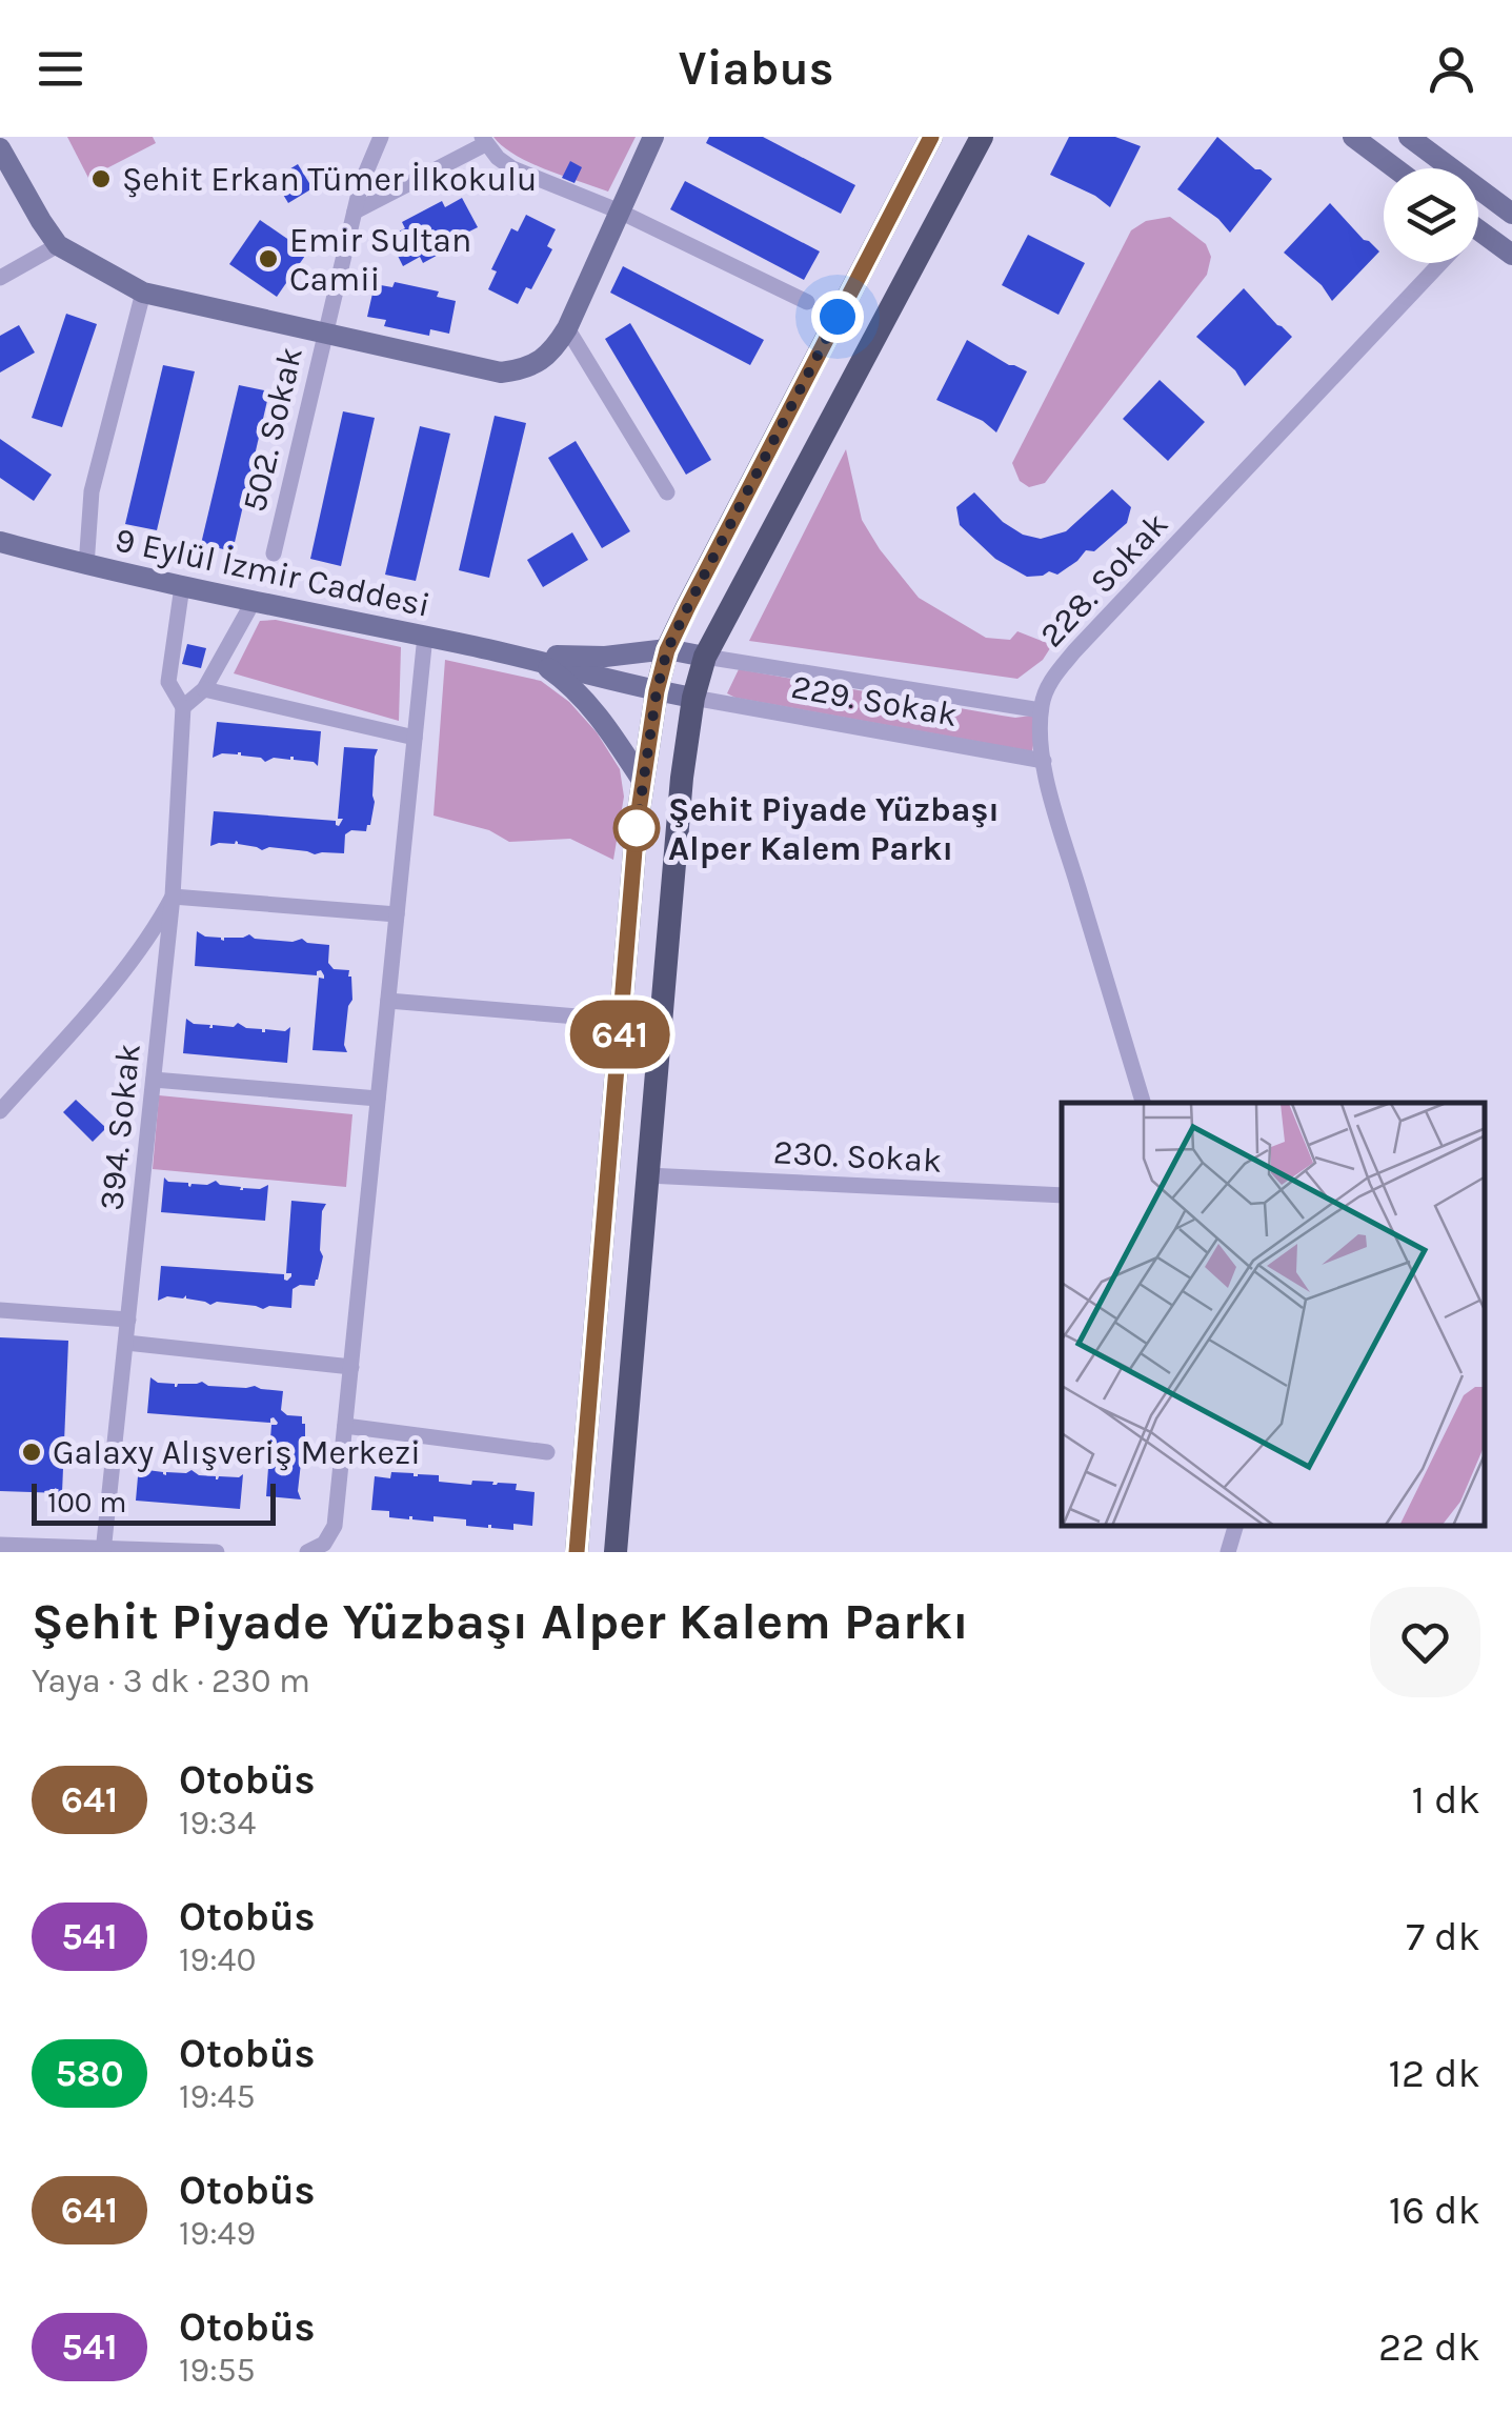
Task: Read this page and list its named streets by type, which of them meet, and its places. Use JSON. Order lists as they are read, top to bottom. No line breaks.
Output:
{"streets":{"main road":["9 Eylül İzmir Caddesi"],"street":["502. Sokak","228. Sokak","229. Sokak","394. Sokak","230. Sokak"]},"crossings":[["9 Eylül İzmir Caddesi","229. Sokak"],["9 Eylül İzmir Caddesi","394. Sokak"],["228. Sokak","229. Sokak"]],"places":["Şehit Erkan Tümer İlkokulu","Emir Sultan Camii","Şehit Piyade Yüzbaşı Alper Kalem Parkı","Galaxy Alışveriş Merkezi"],"lines":["bus line 641"],"scale_bar":"100 m","page":{"header":"Viabus","on_map":"641","scale":"100 m","heading":["Şehit Piyade Yüzbaşı Alper Kalem Parkı","Yaya · 3 dk · 230 m"],"list":[{"mark":"641","name":"Otobüs","note":"19:34","value":"1 dk"},{"mark":"541","name":"Otobüs","note":"19:40","value":"7 dk"},{"mark":"580","name":"Otobüs","note":"19:45","value":"12 dk"},{"mark":"641","name":"Otobüs","note":"19:49","value":"16 dk"},{"mark":"541","name":"Otobüs","note":"19:55","value":"22 dk"}]}}
